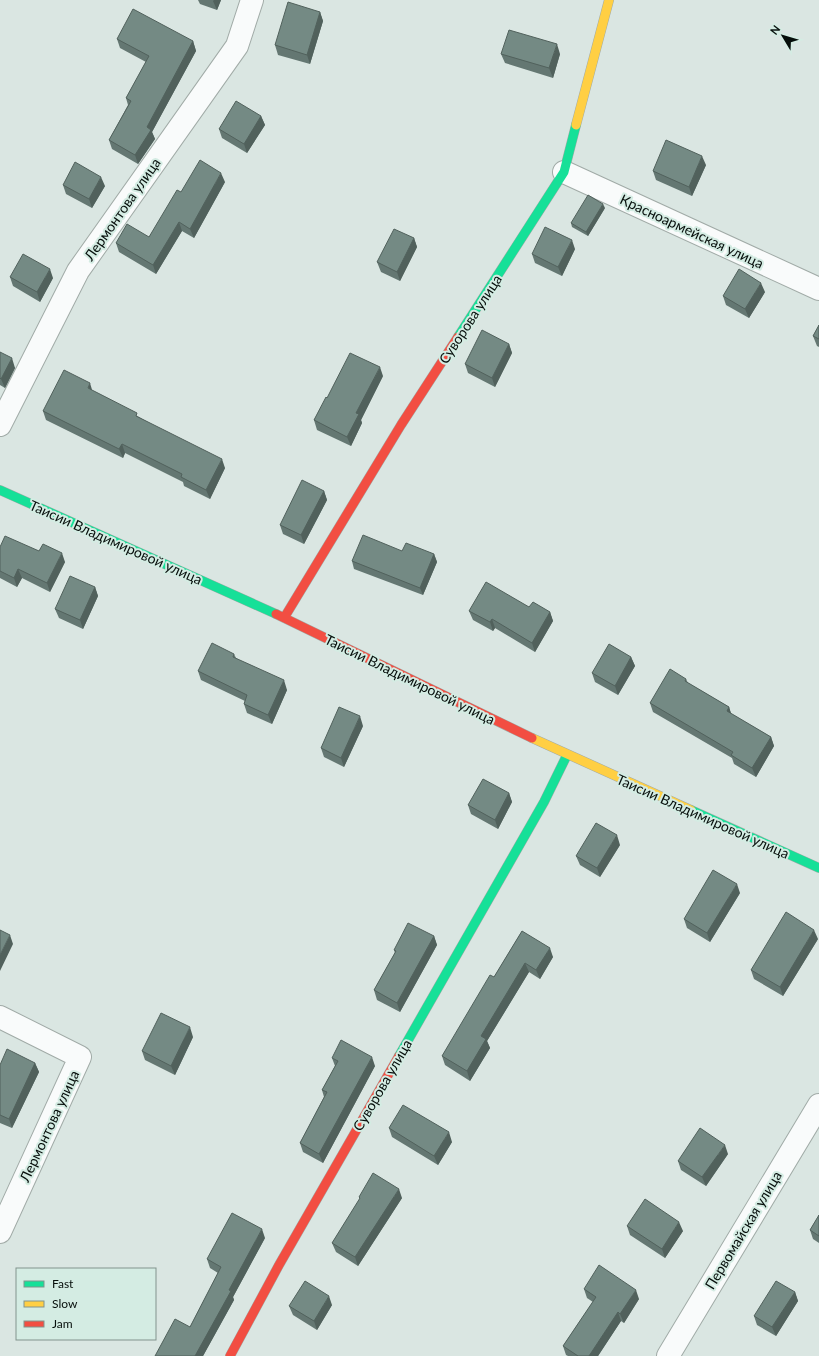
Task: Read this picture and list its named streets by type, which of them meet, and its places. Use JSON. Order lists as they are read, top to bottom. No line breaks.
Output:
{"streets":{"street":["Лермонтова улица","Красноармейская улица","Суворова улица","Таисии Владимировой улица","Первомайская улица"]},"crossings":[["Красноармейская улица","Суворова улица"],["Суворова улица","Таисии Владимировой улица"]],"legend":["Fast","Slow","Jam"],"north":"top left"}
